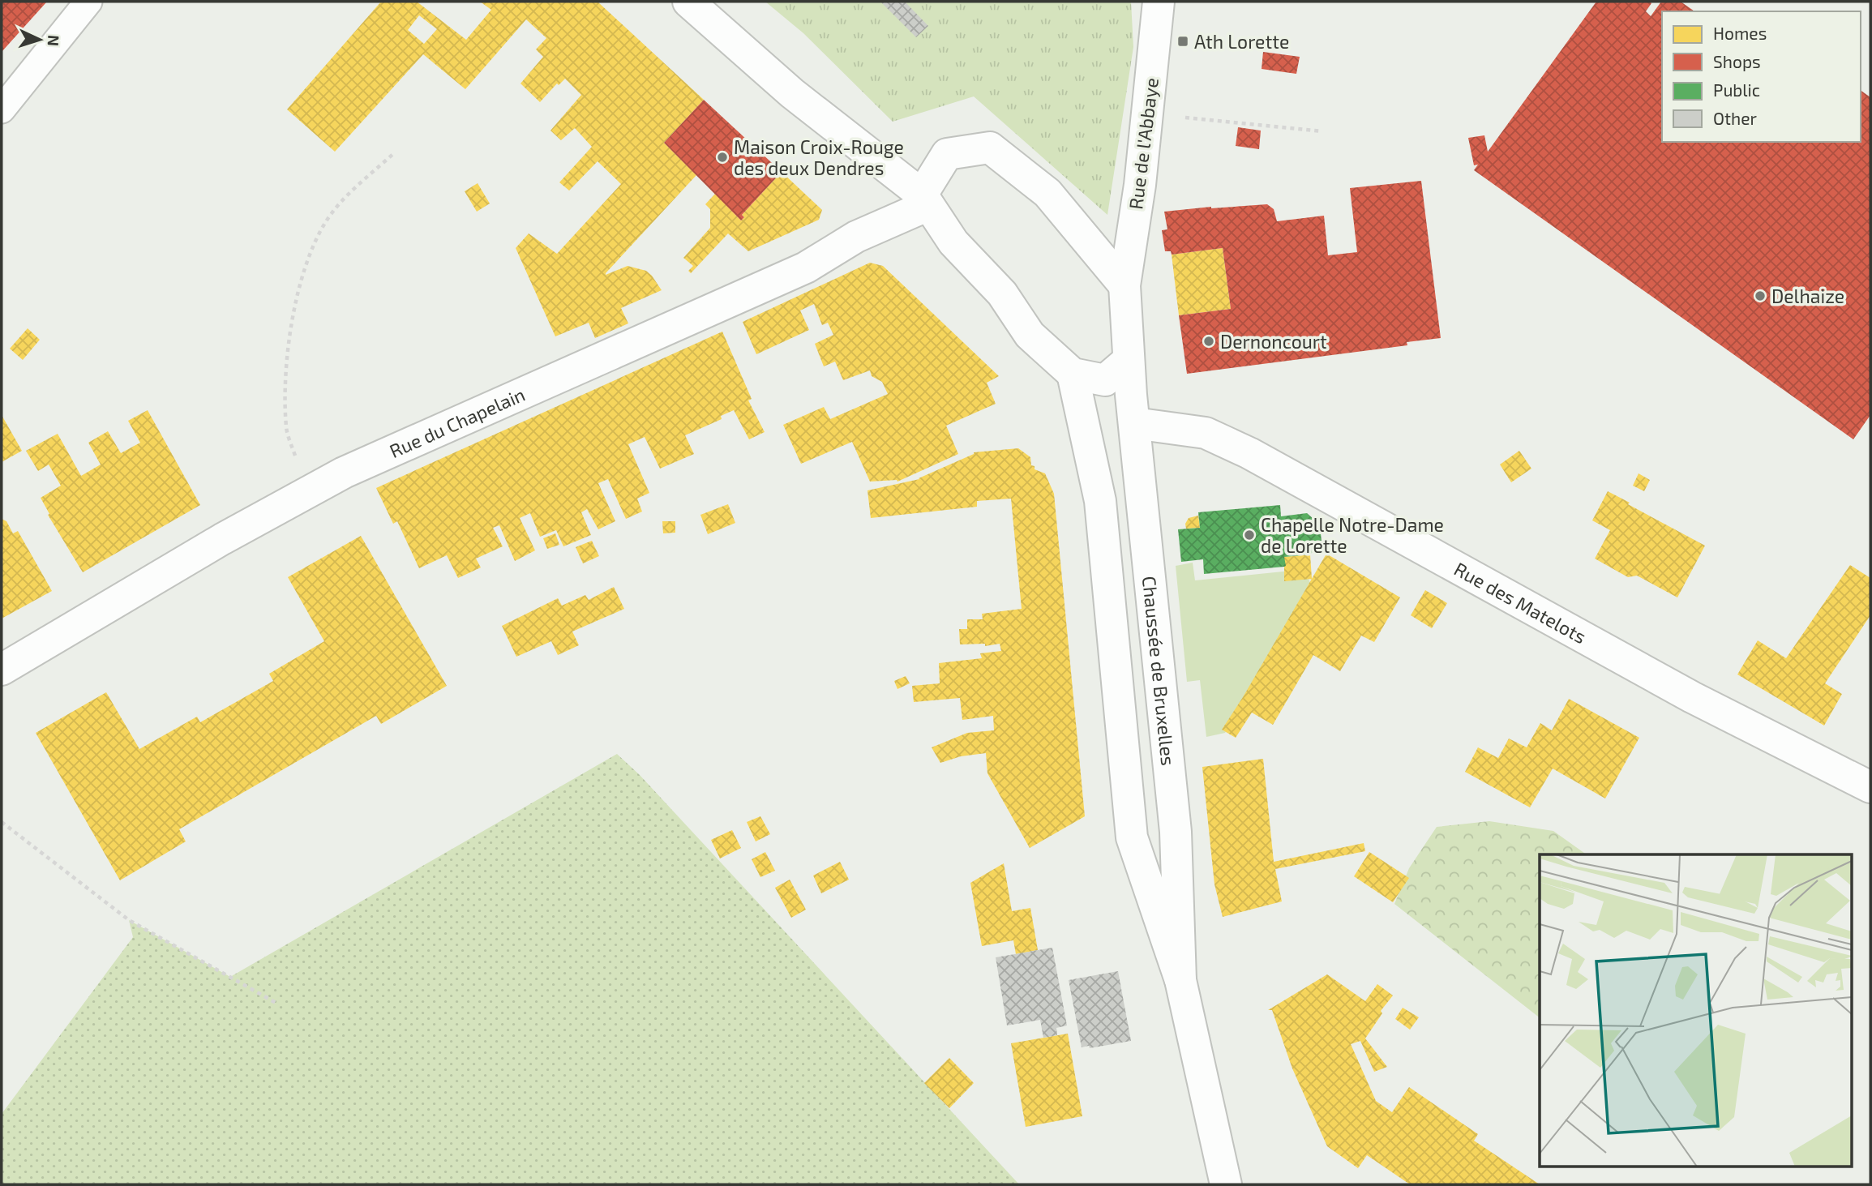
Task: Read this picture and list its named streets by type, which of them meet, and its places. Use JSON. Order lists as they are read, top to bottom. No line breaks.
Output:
{"streets":{"street":["Rue de l'Abbaye","Rue du Chapelain","Rue des Matelots","Chaussée de Bruxelles"]},"crossings":[["Rue de l'Abbaye","Chaussée de Bruxelles"],["Rue des Matelots","Chaussée de Bruxelles"]],"places":{"transit":["Ath Lorette"],"other":["Maison Croix-Rouge des deux Dendres","Delhaize","Dernoncourt","Chapelle Notre-Dame de Lorette"]},"legend":["Homes","Shops","Public","Other"],"north":"right"}
